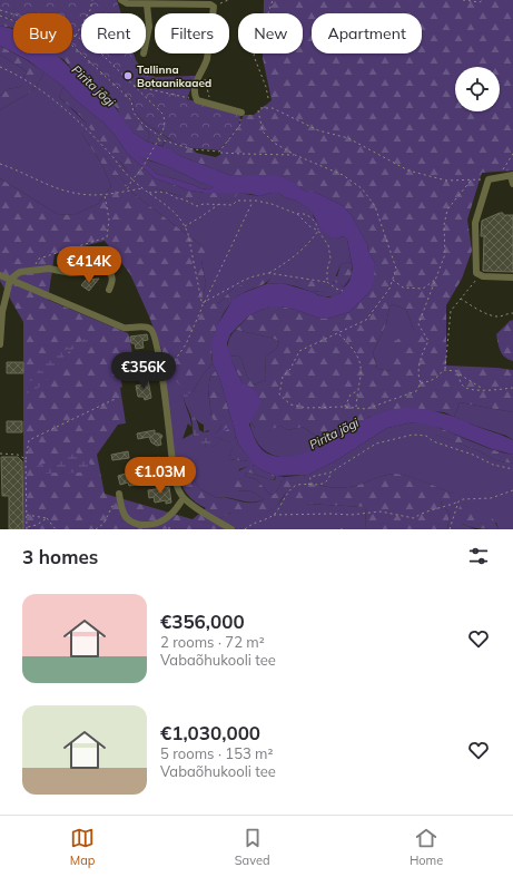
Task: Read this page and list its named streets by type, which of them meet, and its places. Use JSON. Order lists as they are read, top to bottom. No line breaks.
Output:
{"water":["Pirita jõgi"],"places":["Tallinna Botaanikaaed"],"page":{"chip":["Buy","Rent","Filters","New","Apartment"],"price":["€414K","€356K","€1.03M"],"heading":"3 homes","list":[{"name":"€356,000","note":"2 rooms · 72 m² · Vabaõhukooli tee"},{"name":"€1,030,000","note":"5 rooms · 153 m² · Vabaõhukooli tee"}],"tabs":["Map","Saved","Home"]}}
